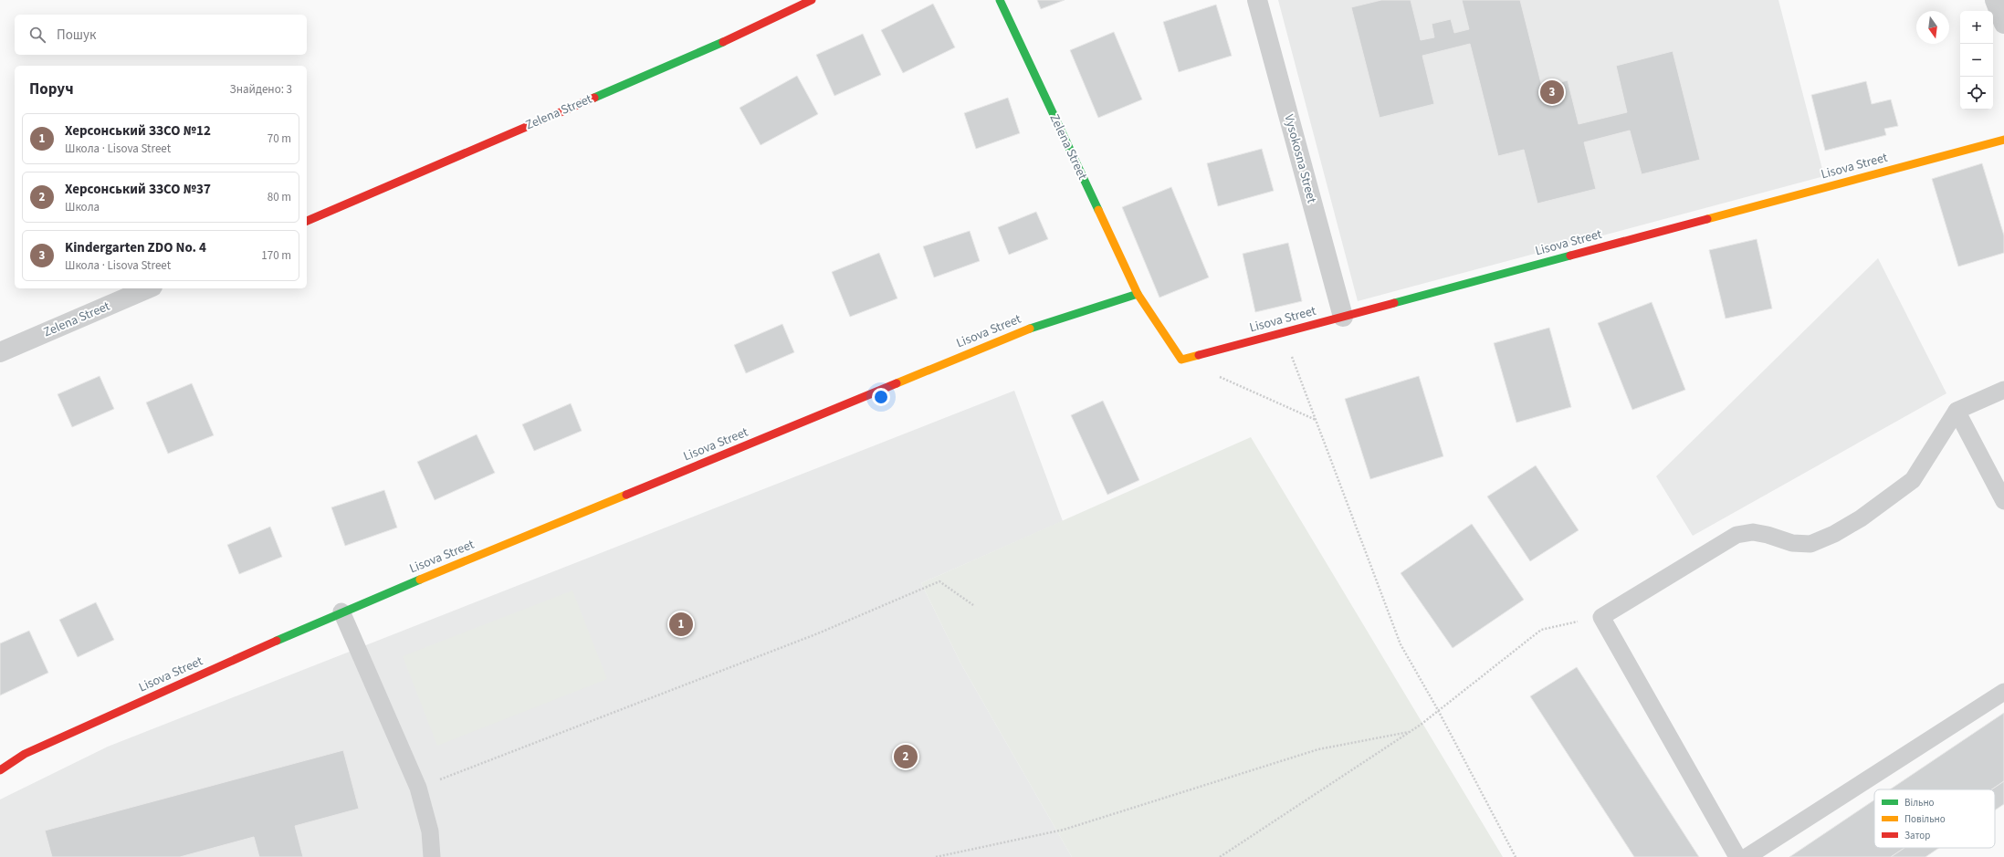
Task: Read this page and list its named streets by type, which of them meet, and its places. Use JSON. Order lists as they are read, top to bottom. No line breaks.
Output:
{"streets":{"street":["Zelena Street","Vysokosna Street","Lisova Street"]},"crossings":[["Zelena Street","Lisova Street"],["Vysokosna Street","Lisova Street"]],"legend":["Вільно","Повільно","Затор"],"north":"bottom","page":{"map_buttons":["+","−"],"search":"Пошук","heading":["Поруч","Знайдено: 3"],"pins":["3","1","2"],"list":[{"mark":"1","name":"Херсонський ЗЗСО №12","note":"Школа · Lisova Street","value":"70 m"},{"mark":"2","name":"Херсонський ЗЗСО №37","note":"Школа","value":"80 m"},{"mark":"3","name":"Kindergarten ZDO No. 4","note":"Школа · Lisova Street","value":"170 m"}]}}
